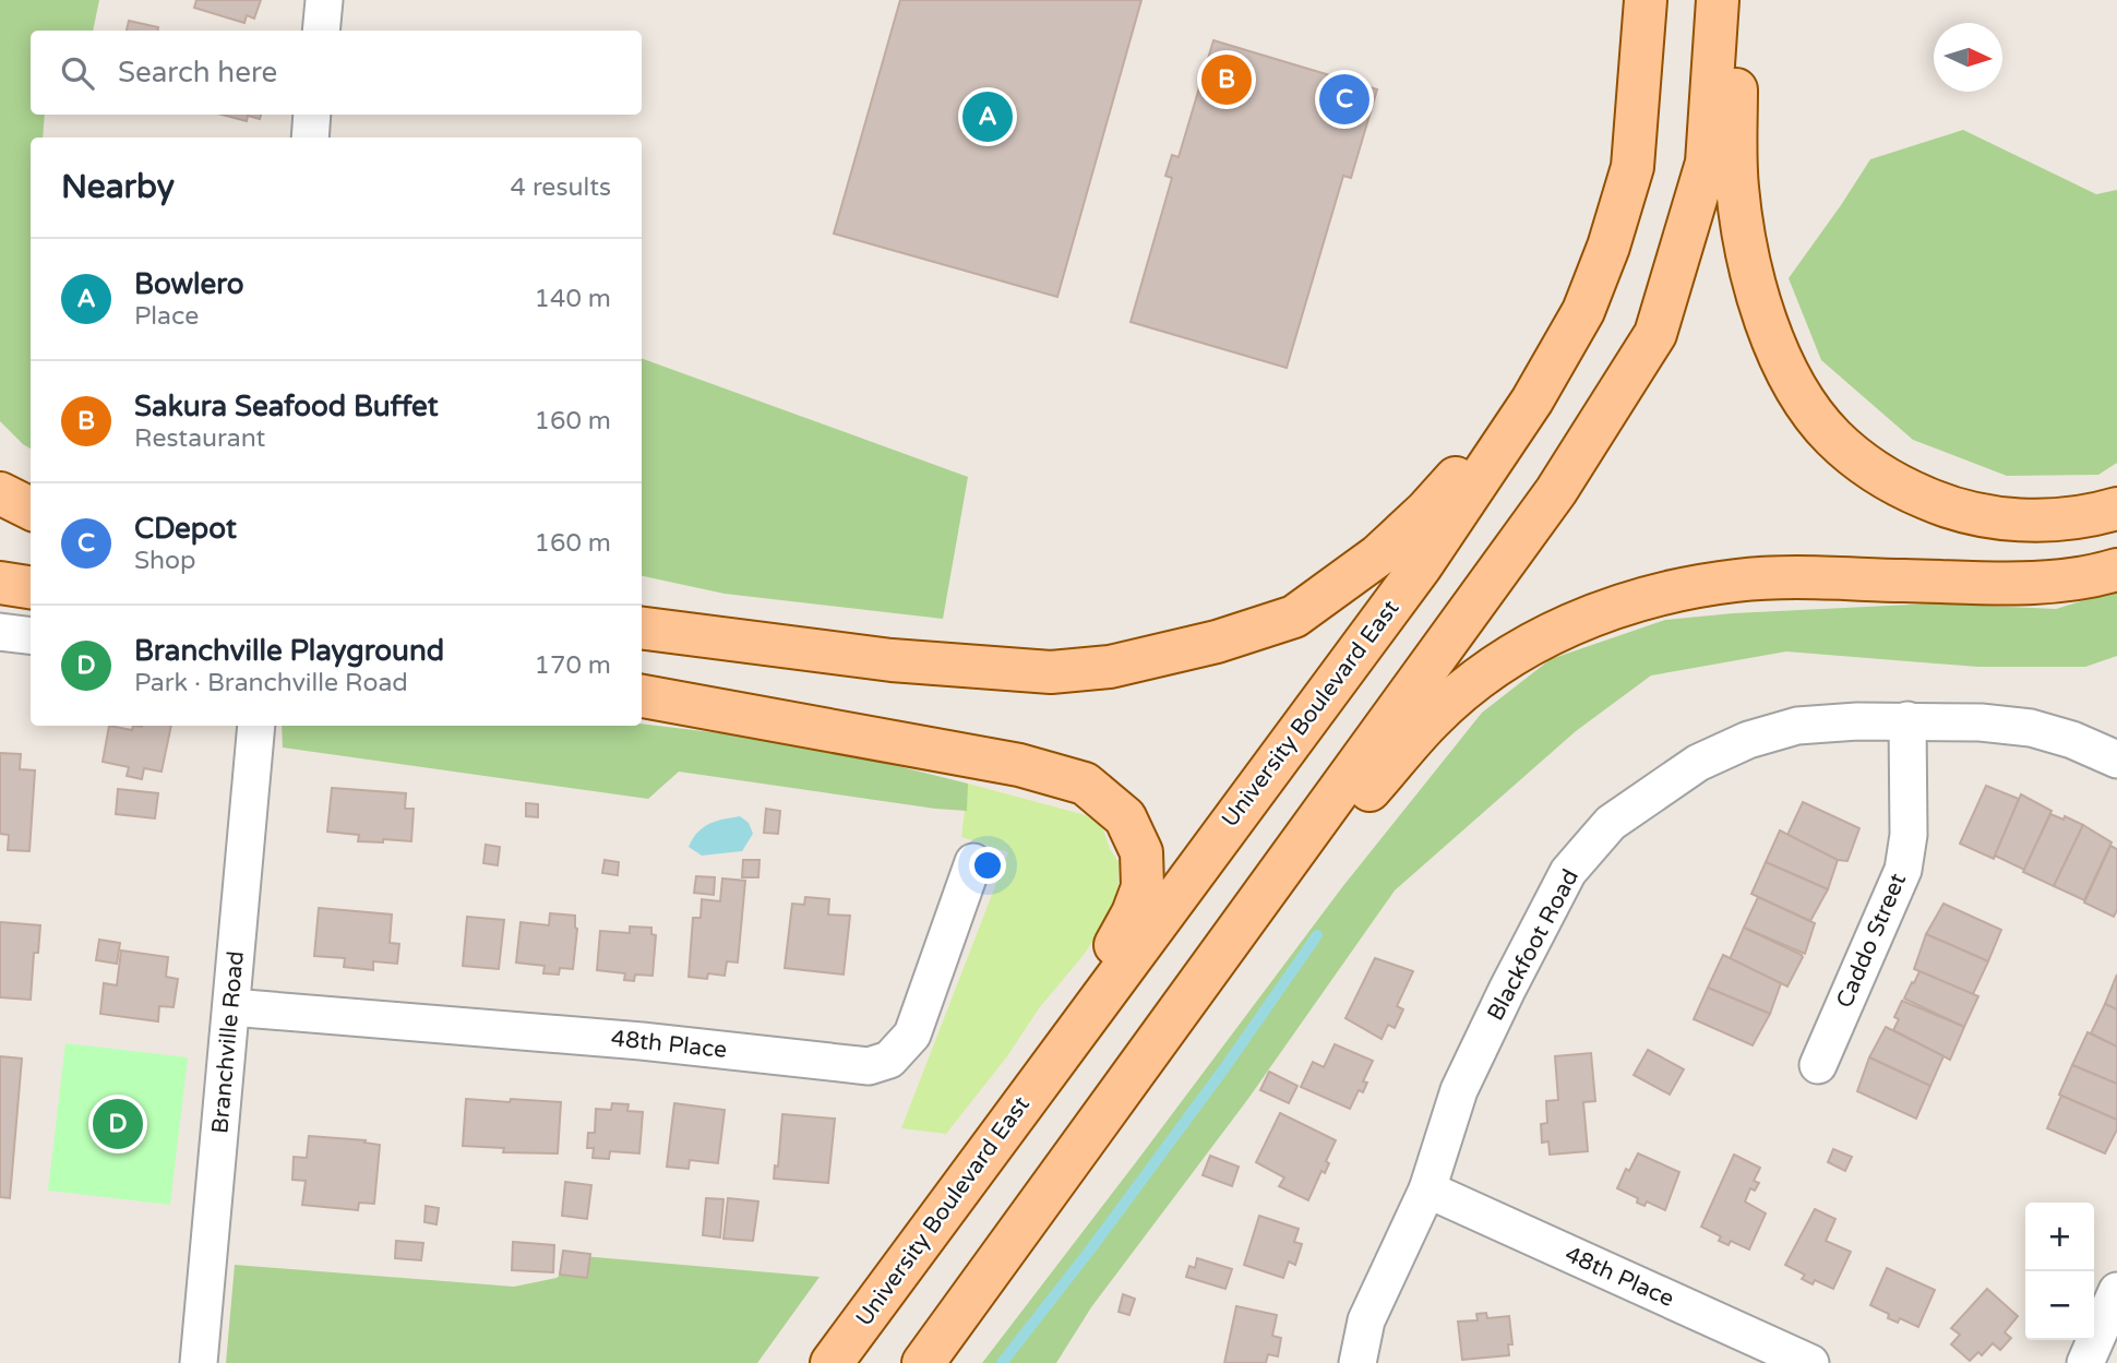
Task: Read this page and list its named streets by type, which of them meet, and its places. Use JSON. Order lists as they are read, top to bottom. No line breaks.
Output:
{"streets":{"main road":["University Boulevard East"],"street":["Caddo Street","Blackfoot Road","Branchville Road","48th Place"]},"crossings":[["Caddo Street","Blackfoot Road"],["Blackfoot Road","48th Place"],["Branchville Road","48th Place"]],"north":"right","page":{"search":"Search here","pins":["B","C","A","D"],"heading":["Nearby","4 results"],"list":[{"mark":"A","name":"Bowlero","note":"Place","value":"140 m"},{"mark":"B","name":"Sakura Seafood Buffet","note":"Restaurant","value":"160 m"},{"mark":"C","name":"CDepot","note":"Shop","value":"160 m"},{"mark":"D","name":"Branchville Playground","note":"Park · Branchville Road","value":"170 m"}],"map_buttons":["+","−"]}}
